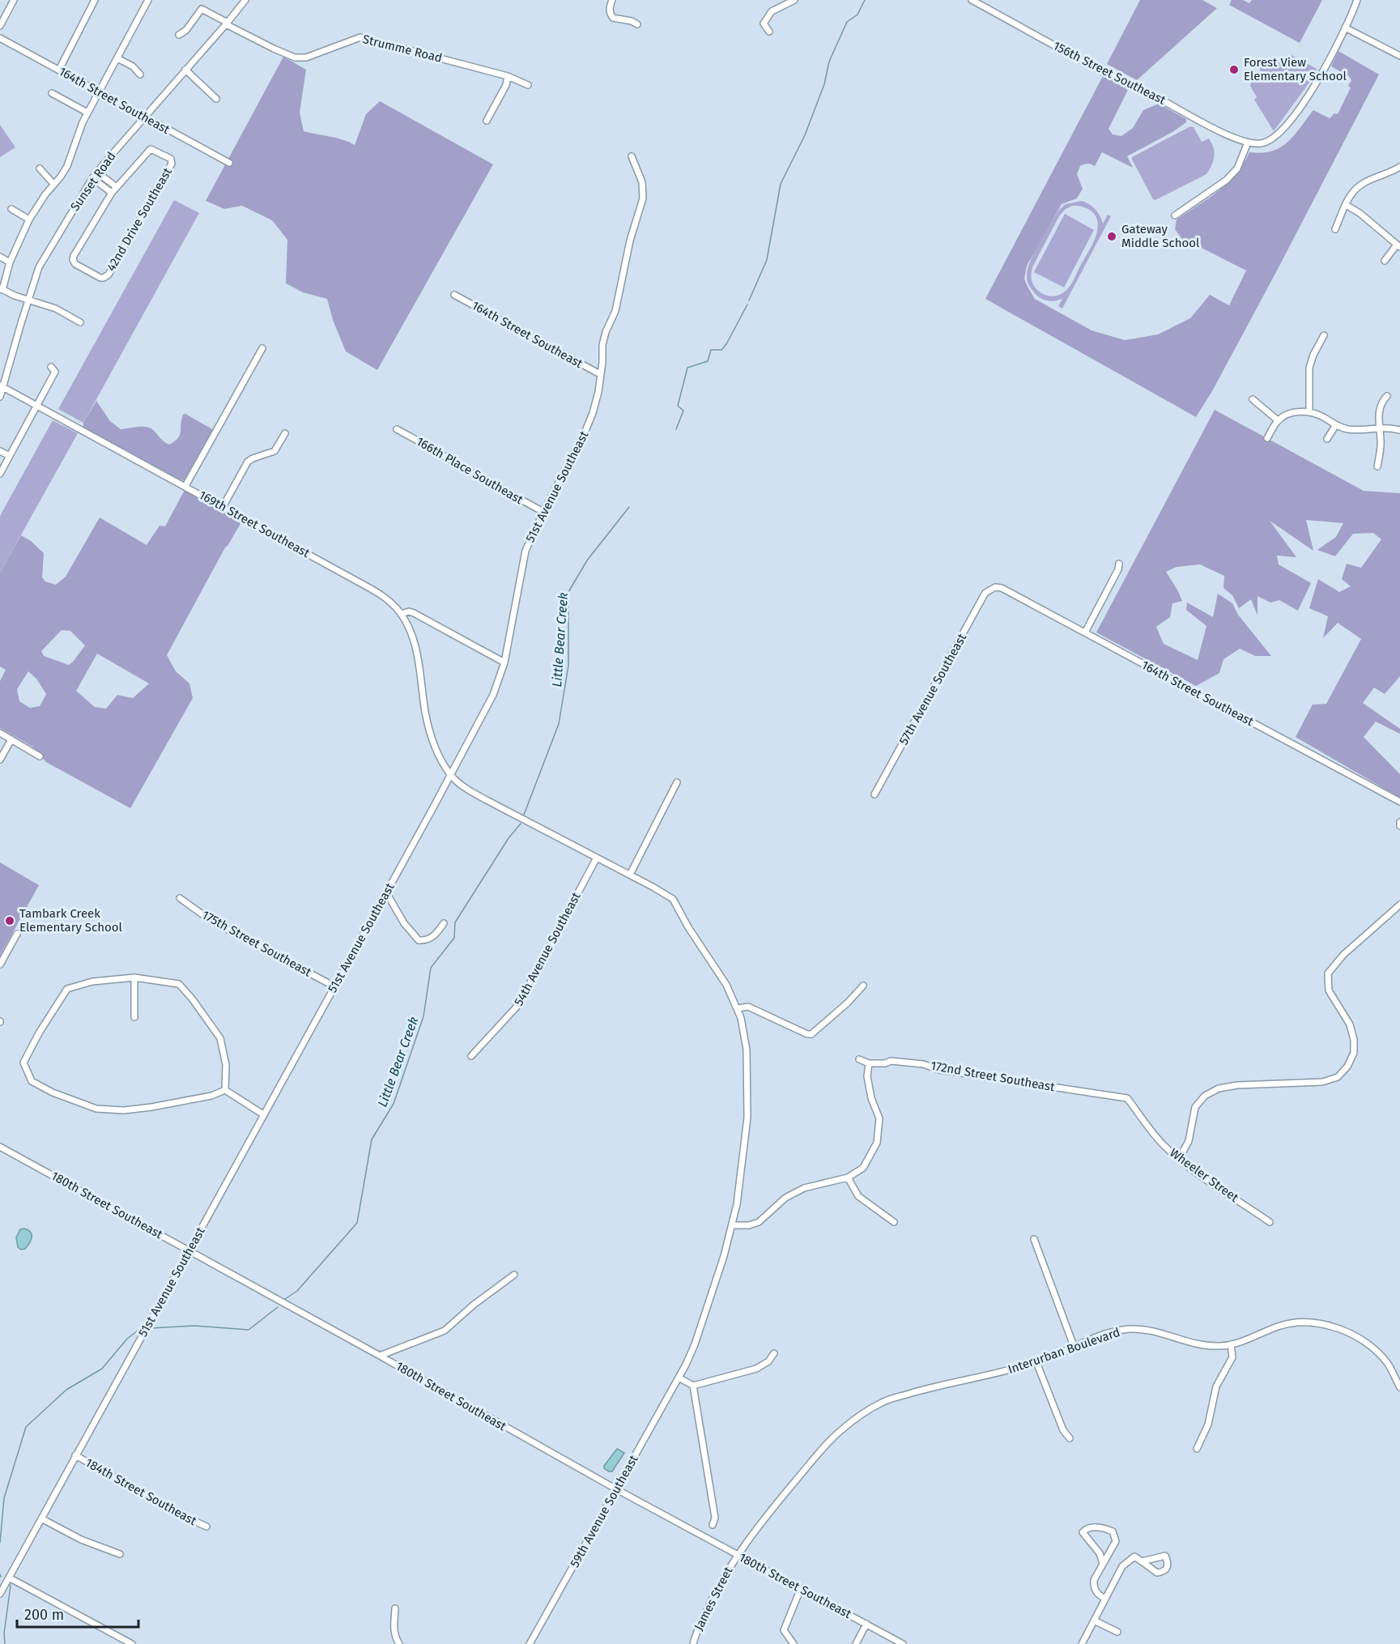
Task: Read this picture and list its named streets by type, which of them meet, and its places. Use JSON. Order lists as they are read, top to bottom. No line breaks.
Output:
{"streets":{"street":["Strumme Road","156th Street Southeast","164th Street Southeast","Sunset Road","42nd Drive Southeast","166th Place Southeast","51st Avenue Southeast","169th Street Southeast","57th Avenue Southeast","175th Street Southeast","54th Avenue Southeast","172nd Street Southeast","Wheeler Street","180th Street Southeast","Interurban Boulevard","184th Street Southeast","59th Avenue Southeast","James Street"]},"crossings":[["Strumme Road","Sunset Road"],["164th Street Southeast","Sunset Road"],["164th Street Southeast","51st Avenue Southeast"],["164th Street Southeast","57th Avenue Southeast"],["Sunset Road","169th Street Southeast"],["166th Place Southeast","51st Avenue Southeast"],["51st Avenue Southeast","175th Street Southeast"],["51st Avenue Southeast","180th Street Southeast"],["51st Avenue Southeast","184th Street Southeast"],["51st Avenue Southeast","59th Avenue Southeast"],["54th Avenue Southeast","59th Avenue Southeast"],["172nd Street Southeast","Wheeler Street"],["180th Street Southeast","Interurban Boulevard"],["180th Street Southeast","59th Avenue Southeast"],["180th Street Southeast","James Street"],["Interurban Boulevard","James Street"]],"water":["Little Bear Creek"],"places":["Forest View Elementary School","Gateway Middle School","Tambark Creek Elementary School"],"scale_bar":"200 m"}
